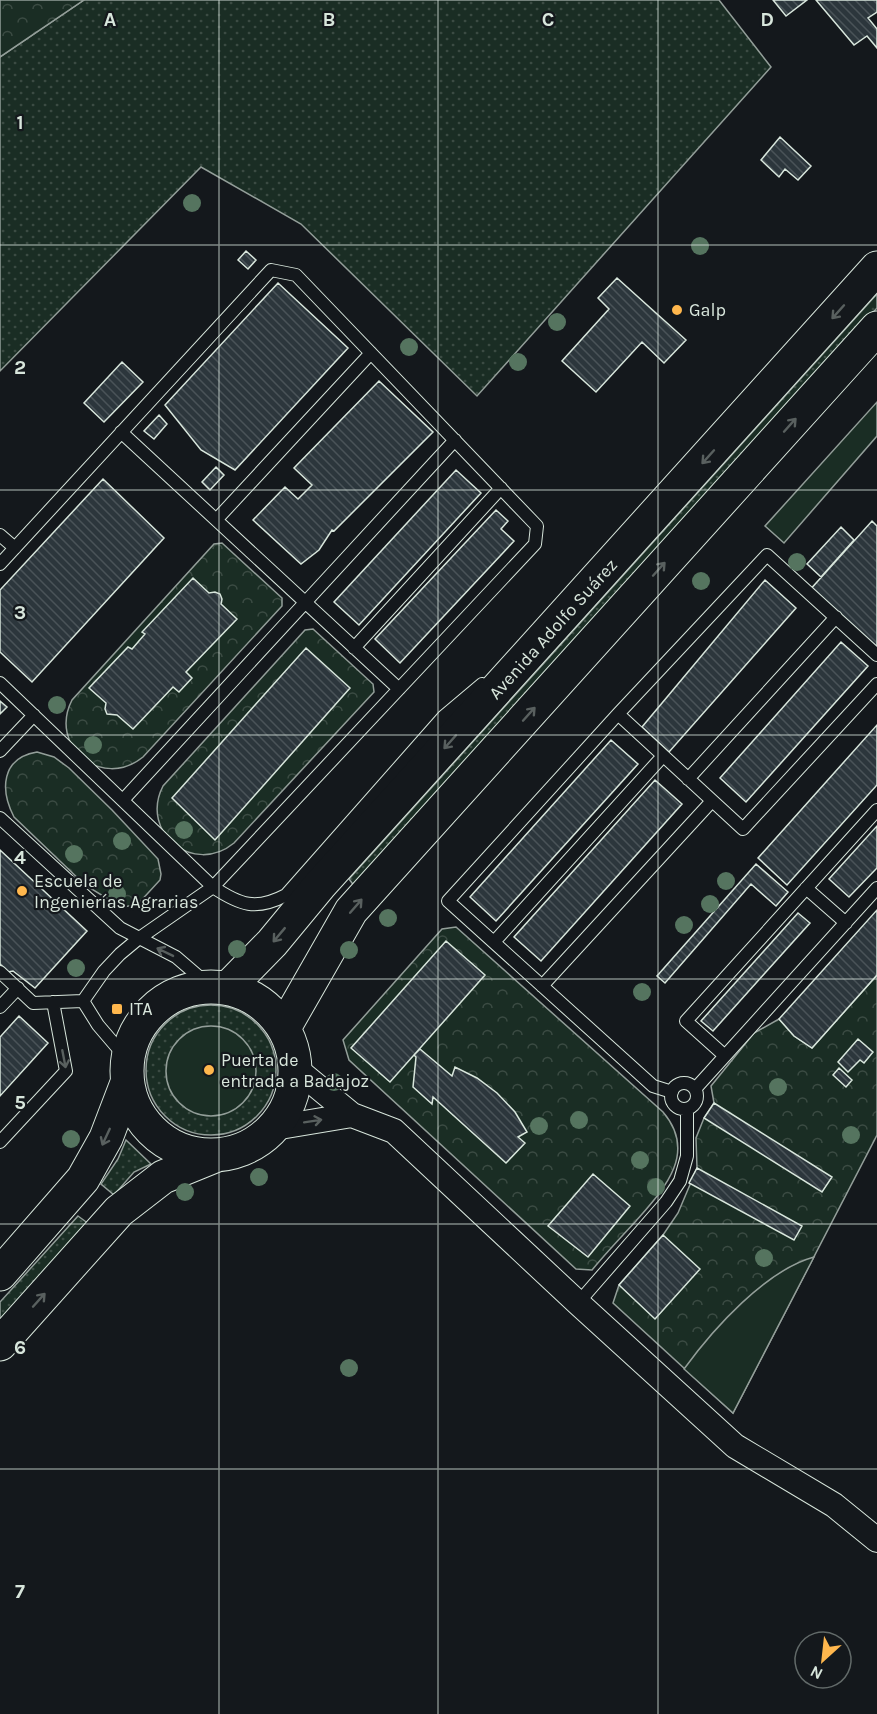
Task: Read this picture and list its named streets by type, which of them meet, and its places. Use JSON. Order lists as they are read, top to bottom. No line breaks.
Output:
{"streets":{"highway":["Avenida Adolfo Suárez"]},"places":{"other":["Galp","Escuela de Ingenierías Agrarias","Puerta de entrada a Badajoz"],"transit":["ITA"]},"north":"bottom left","grid":{"columns":["A","B","C","D"],"rows":["1","2","3","4","5","6","7"]}}
